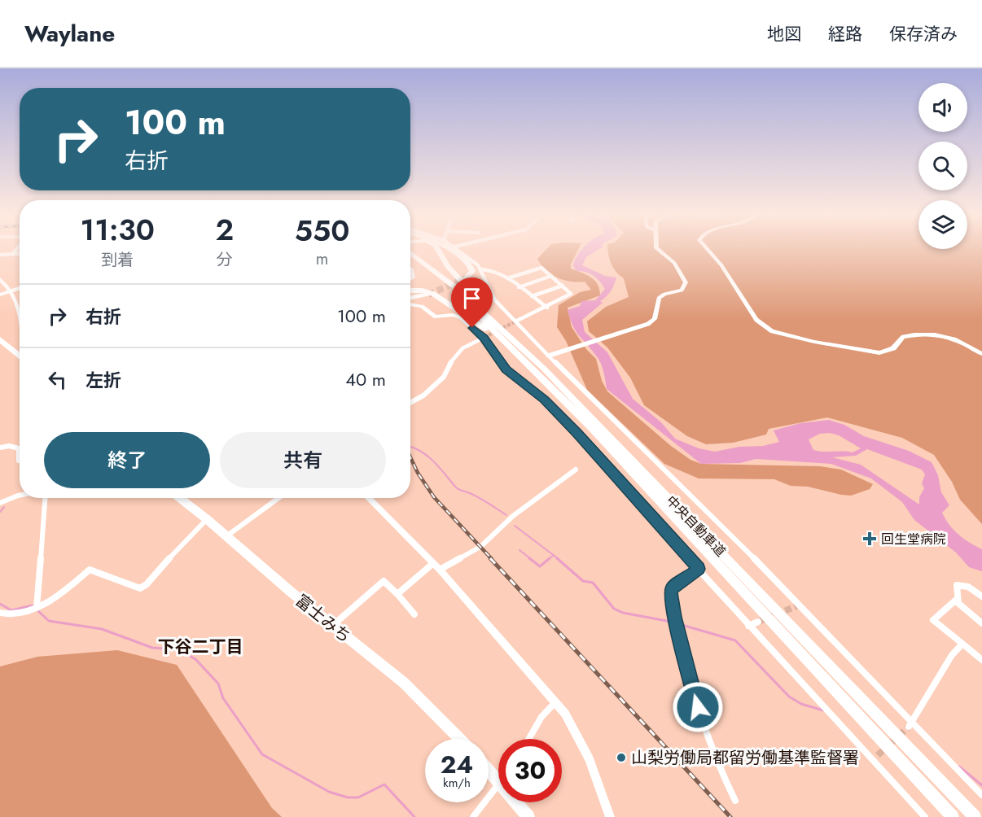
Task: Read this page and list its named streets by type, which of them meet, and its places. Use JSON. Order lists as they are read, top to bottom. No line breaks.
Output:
{"streets":{"highway":["中央自動車道","富士みち"]},"districts":["下谷二丁目"],"places":{"health":["回生堂病院"],"other":["山梨労働局都留労働基準監督署"]},"page":{"header":"Waylane","nav":["地図","経路","保存済み"],"turn":["100 m","右折"],"eta":["11:30","到着","2","分","550","m"],"list":[{"name":"右折","value":"100 m"},{"name":"左折","value":"40 m"}],"buttons":["終了","共有"],"speed":"24 km/h","limit":"30"}}
